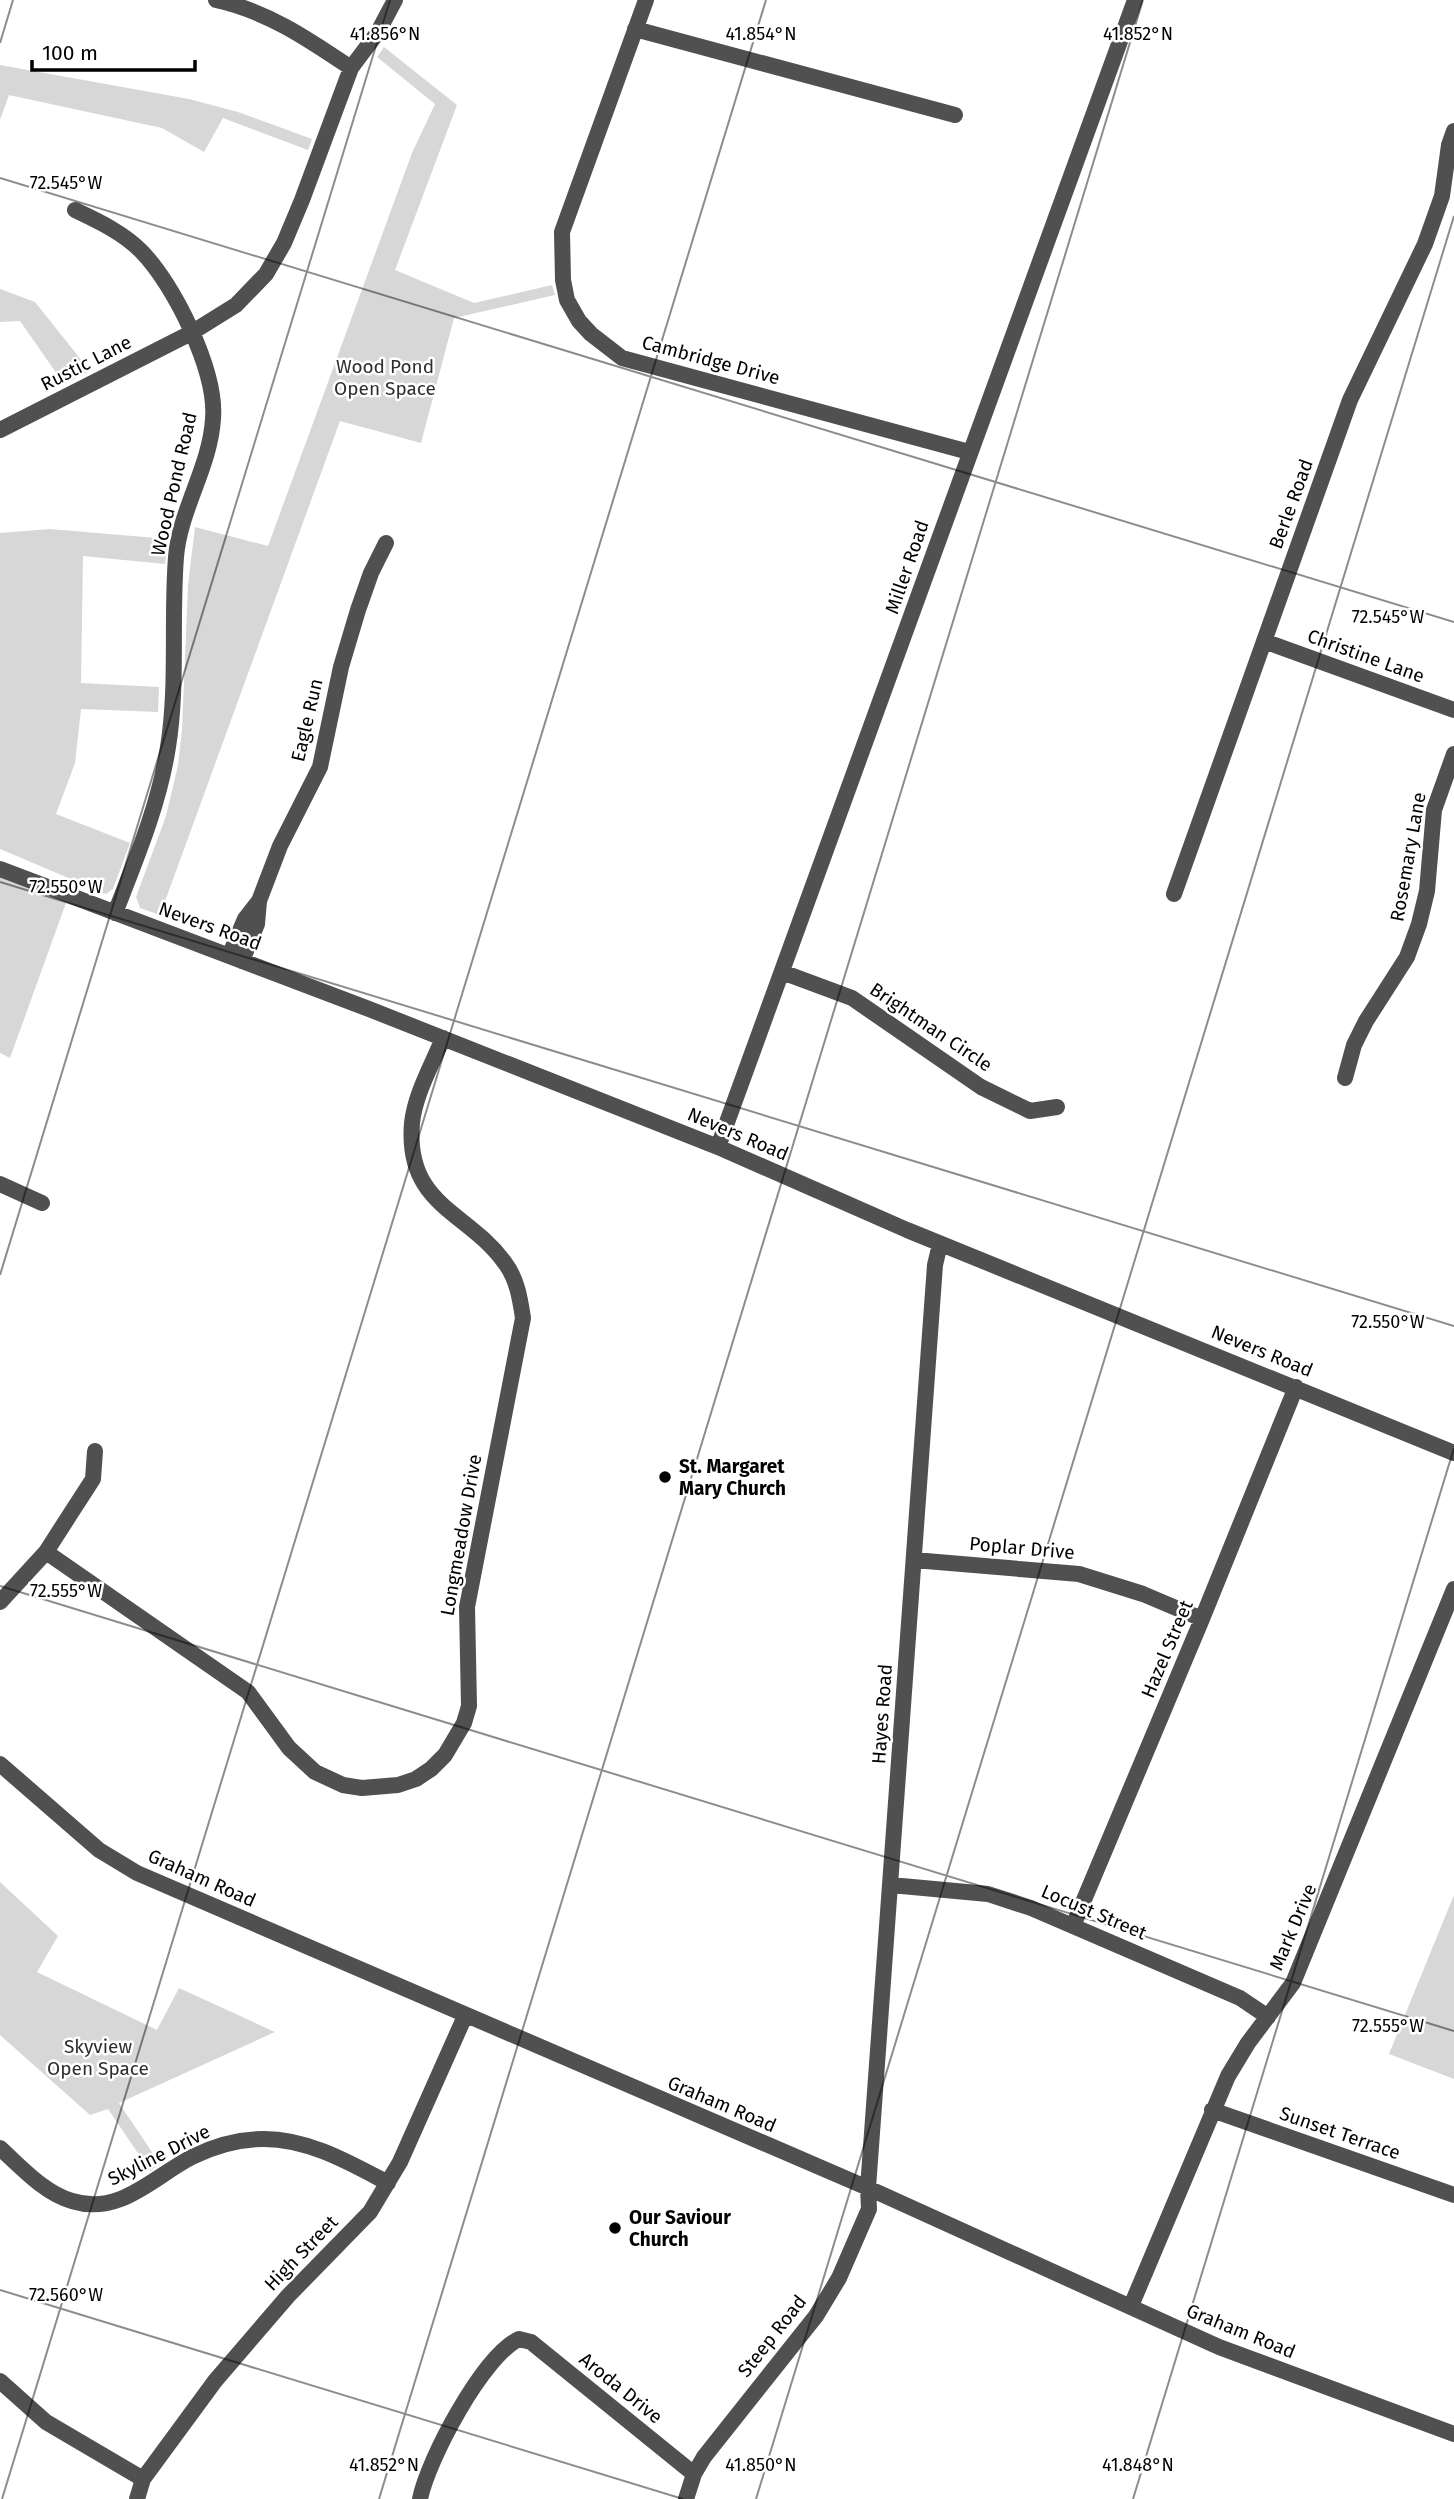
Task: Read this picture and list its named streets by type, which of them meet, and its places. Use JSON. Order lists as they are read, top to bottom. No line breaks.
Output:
{"streets":{"street":["Cambridge Drive","Rustic Lane","Wood Pond Road","Berle Road","Miller Road","Christine Lane","Eagle Run","Rosemary Lane","Nevers Road","Brightman Circle","Longmeadow Drive","Poplar Drive","Hazel Street","Hayes Road","Graham Road","Locust Street","Mark Drive","Sunset Terrace","Skyline Drive","High Street","Steep Road","Aroda Drive"]},"crossings":[["Cambridge Drive","Miller Road"],["Rustic Lane","Wood Pond Road"],["Wood Pond Road","Nevers Road"],["Berle Road","Christine Lane"],["Miller Road","Nevers Road"],["Miller Road","Brightman Circle"],["Eagle Run","Nevers Road"],["Nevers Road","Longmeadow Drive"],["Nevers Road","Hazel Street"],["Nevers Road","Hayes Road"],["Poplar Drive","Hazel Street"],["Poplar Drive","Hayes Road"],["Hazel Street","Locust Street"],["Hayes Road","Graham Road"],["Hayes Road","Locust Street"],["Hayes Road","Steep Road"],["Graham Road","Mark Drive"],["Graham Road","High Street"],["Graham Road","Steep Road"],["Locust Street","Mark Drive"],["Mark Drive","Sunset Terrace"],["Skyline Drive","High Street"],["Steep Road","Aroda Drive"]],"parks":["Wood Pond Open Space","Skyview Open Space"],"places":["St. Margaret Mary Church","Our Saviour Church"],"scale_bar":"100 m","coordinates":["41.856°N","41.854°N","41.852°N","72.545°W","72.550°W","72.555°W","72.560°W","41.850°N","41.848°N"]}
